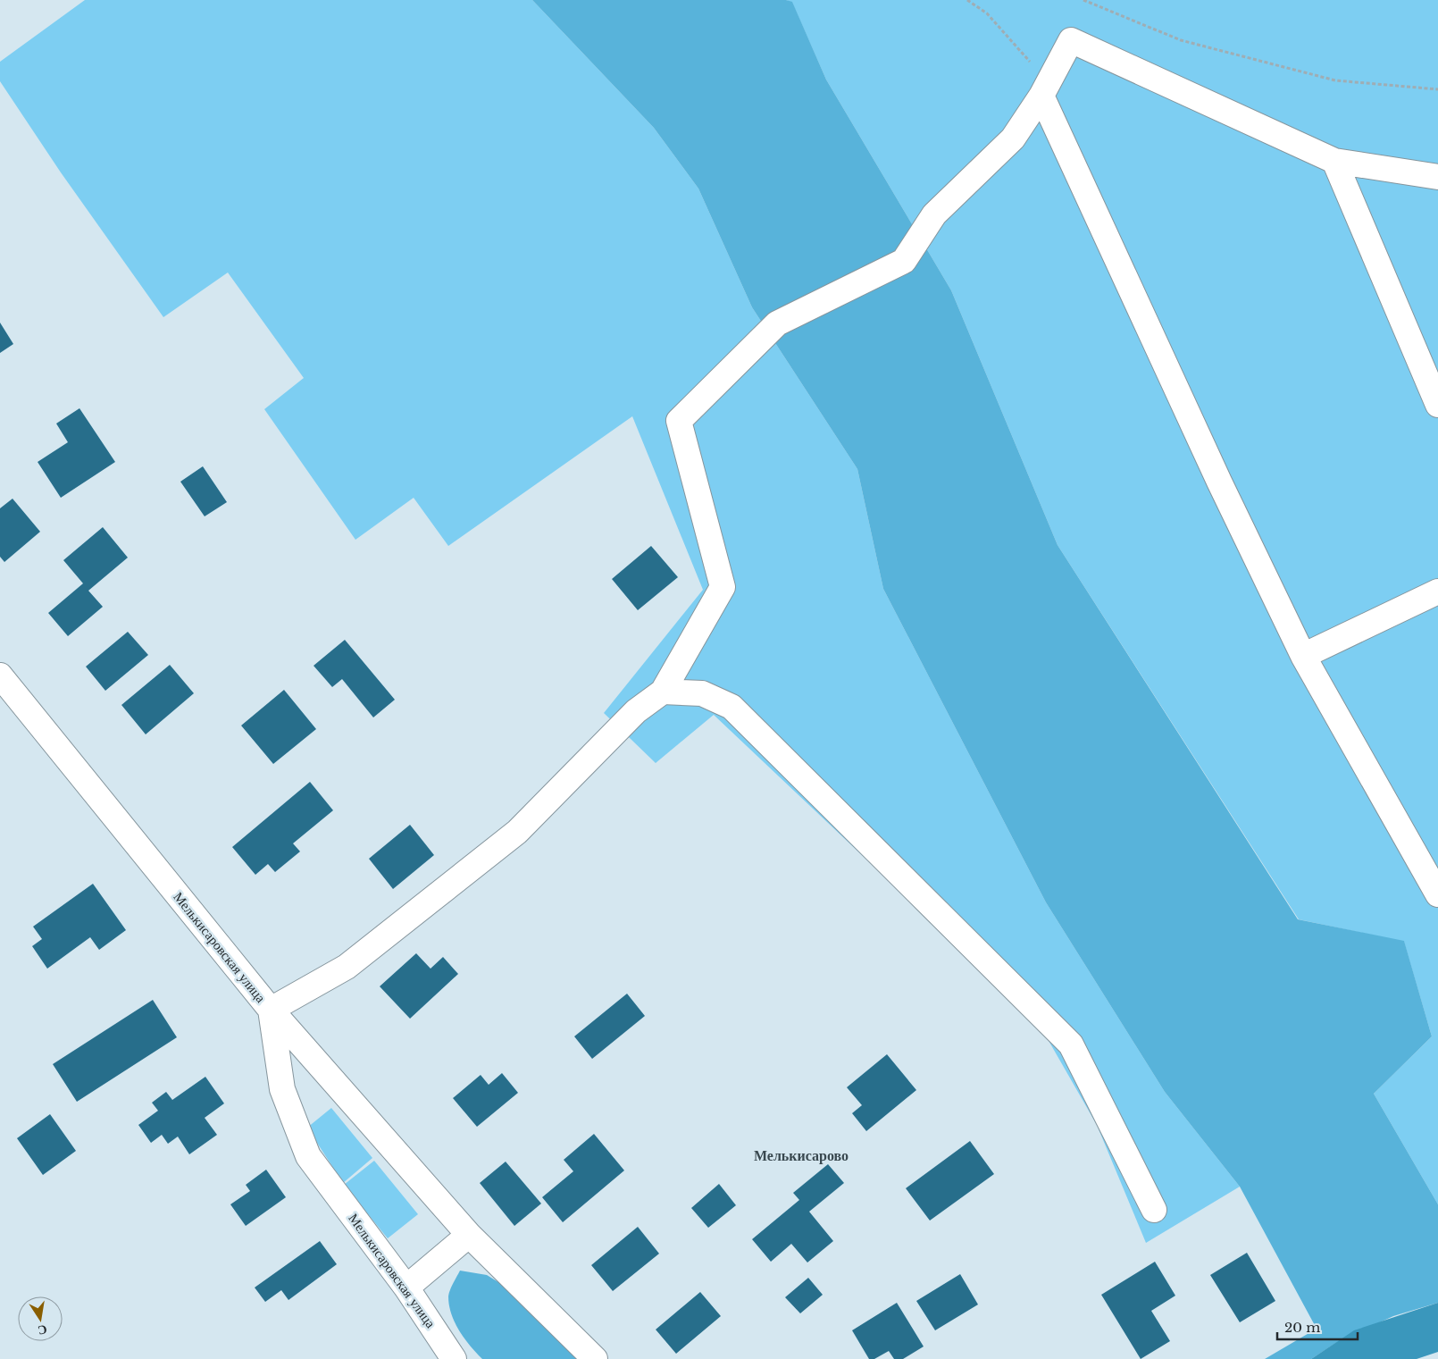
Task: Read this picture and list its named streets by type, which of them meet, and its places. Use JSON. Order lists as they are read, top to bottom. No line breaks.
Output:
{"streets":{"street":["Мелькисаровская улица"]},"districts":["Мелькисарово"],"scale_bar":"20 m","north":"bottom"}
